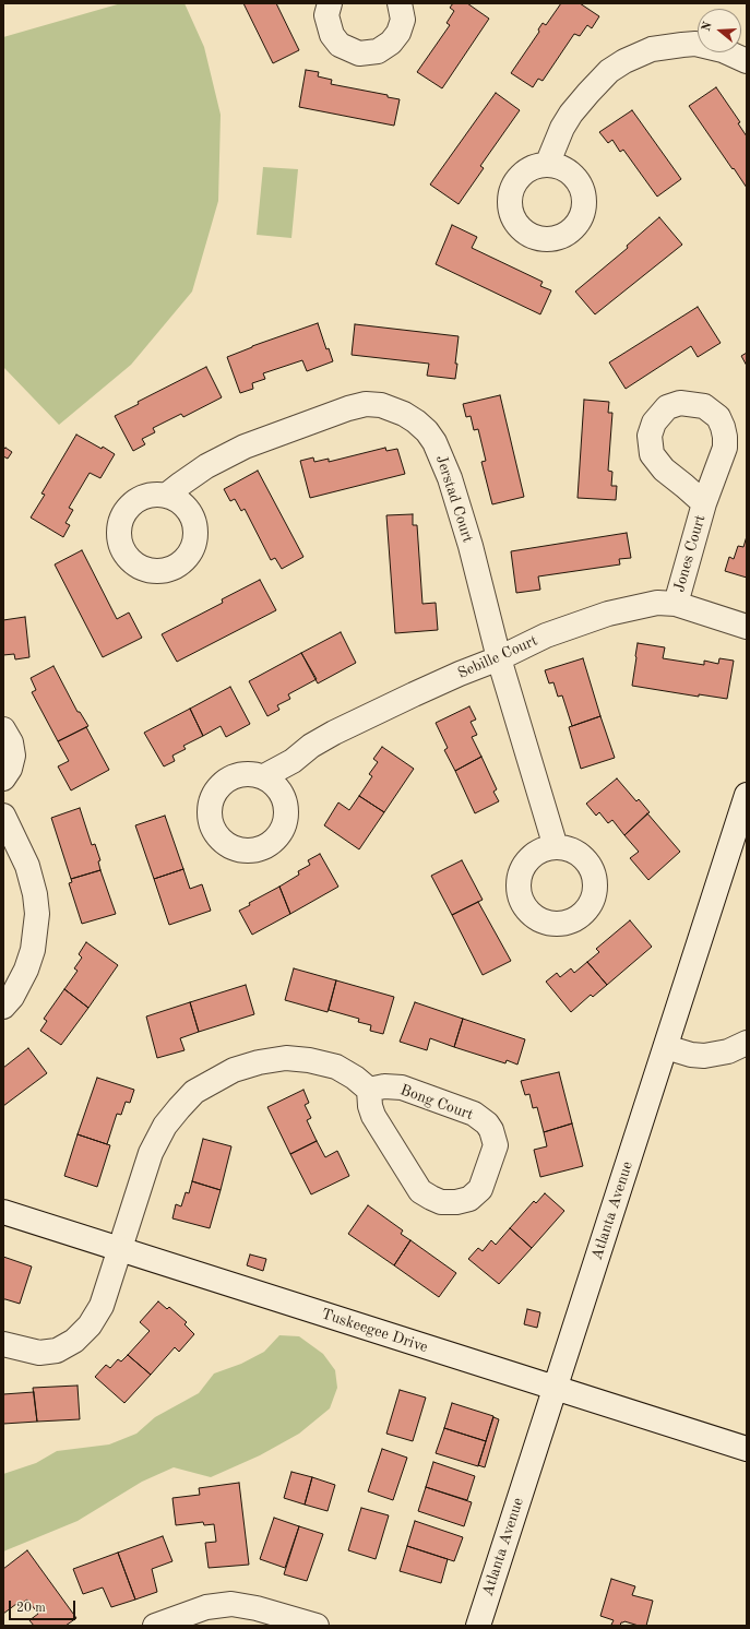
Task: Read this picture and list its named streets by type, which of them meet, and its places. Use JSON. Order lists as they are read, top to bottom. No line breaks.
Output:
{"streets":{"street":["Jerstad Court","Jones Court","Sebille Court","Bong Court","Atlanta Avenue","Tuskeegee Drive"]},"crossings":[["Jerstad Court","Sebille Court"],["Jones Court","Sebille Court"],["Atlanta Avenue","Tuskeegee Drive"]],"scale_bar":"20 m","north":"left"}
